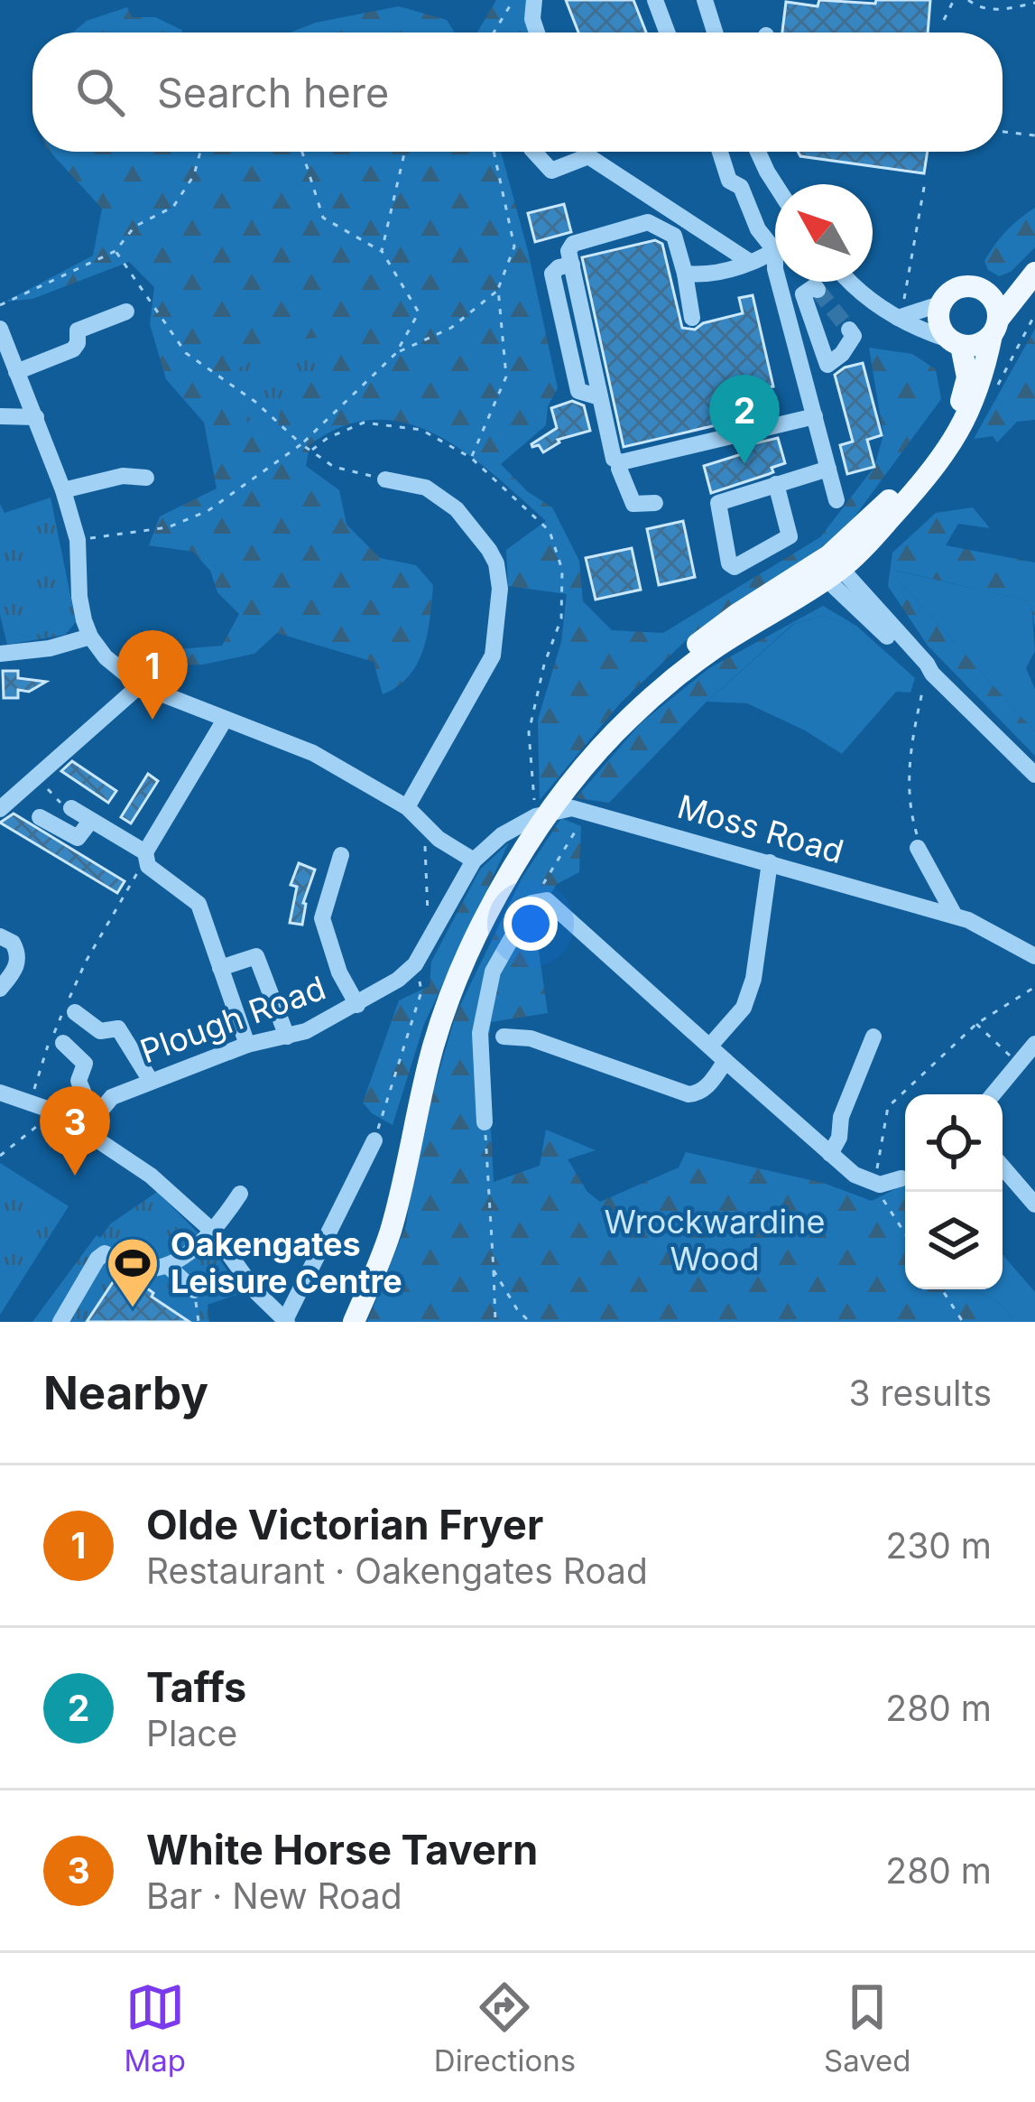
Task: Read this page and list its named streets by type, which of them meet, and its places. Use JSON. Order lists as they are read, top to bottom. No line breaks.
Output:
{"streets":{"street":["Moss Road","Plough Road"]},"crossings":[["Moss Road","Plough Road"]],"parks":["Wrockwardine Wood"],"places":{"sports":["Oakengates Leisure Centre"]},"north":"top left","page":{"search":"Search here","pins":["2","1","3"],"heading":["Nearby","3 results"],"list":[{"mark":"1","name":"Olde Victorian Fryer","note":"Restaurant · Oakengates Road","value":"230 m"},{"mark":"2","name":"Taffs","note":"Place","value":"280 m"},{"mark":"3","name":"White Horse Tavern","note":"Bar · New Road","value":"280 m"}],"nav":["Map","Directions","Saved"]}}
